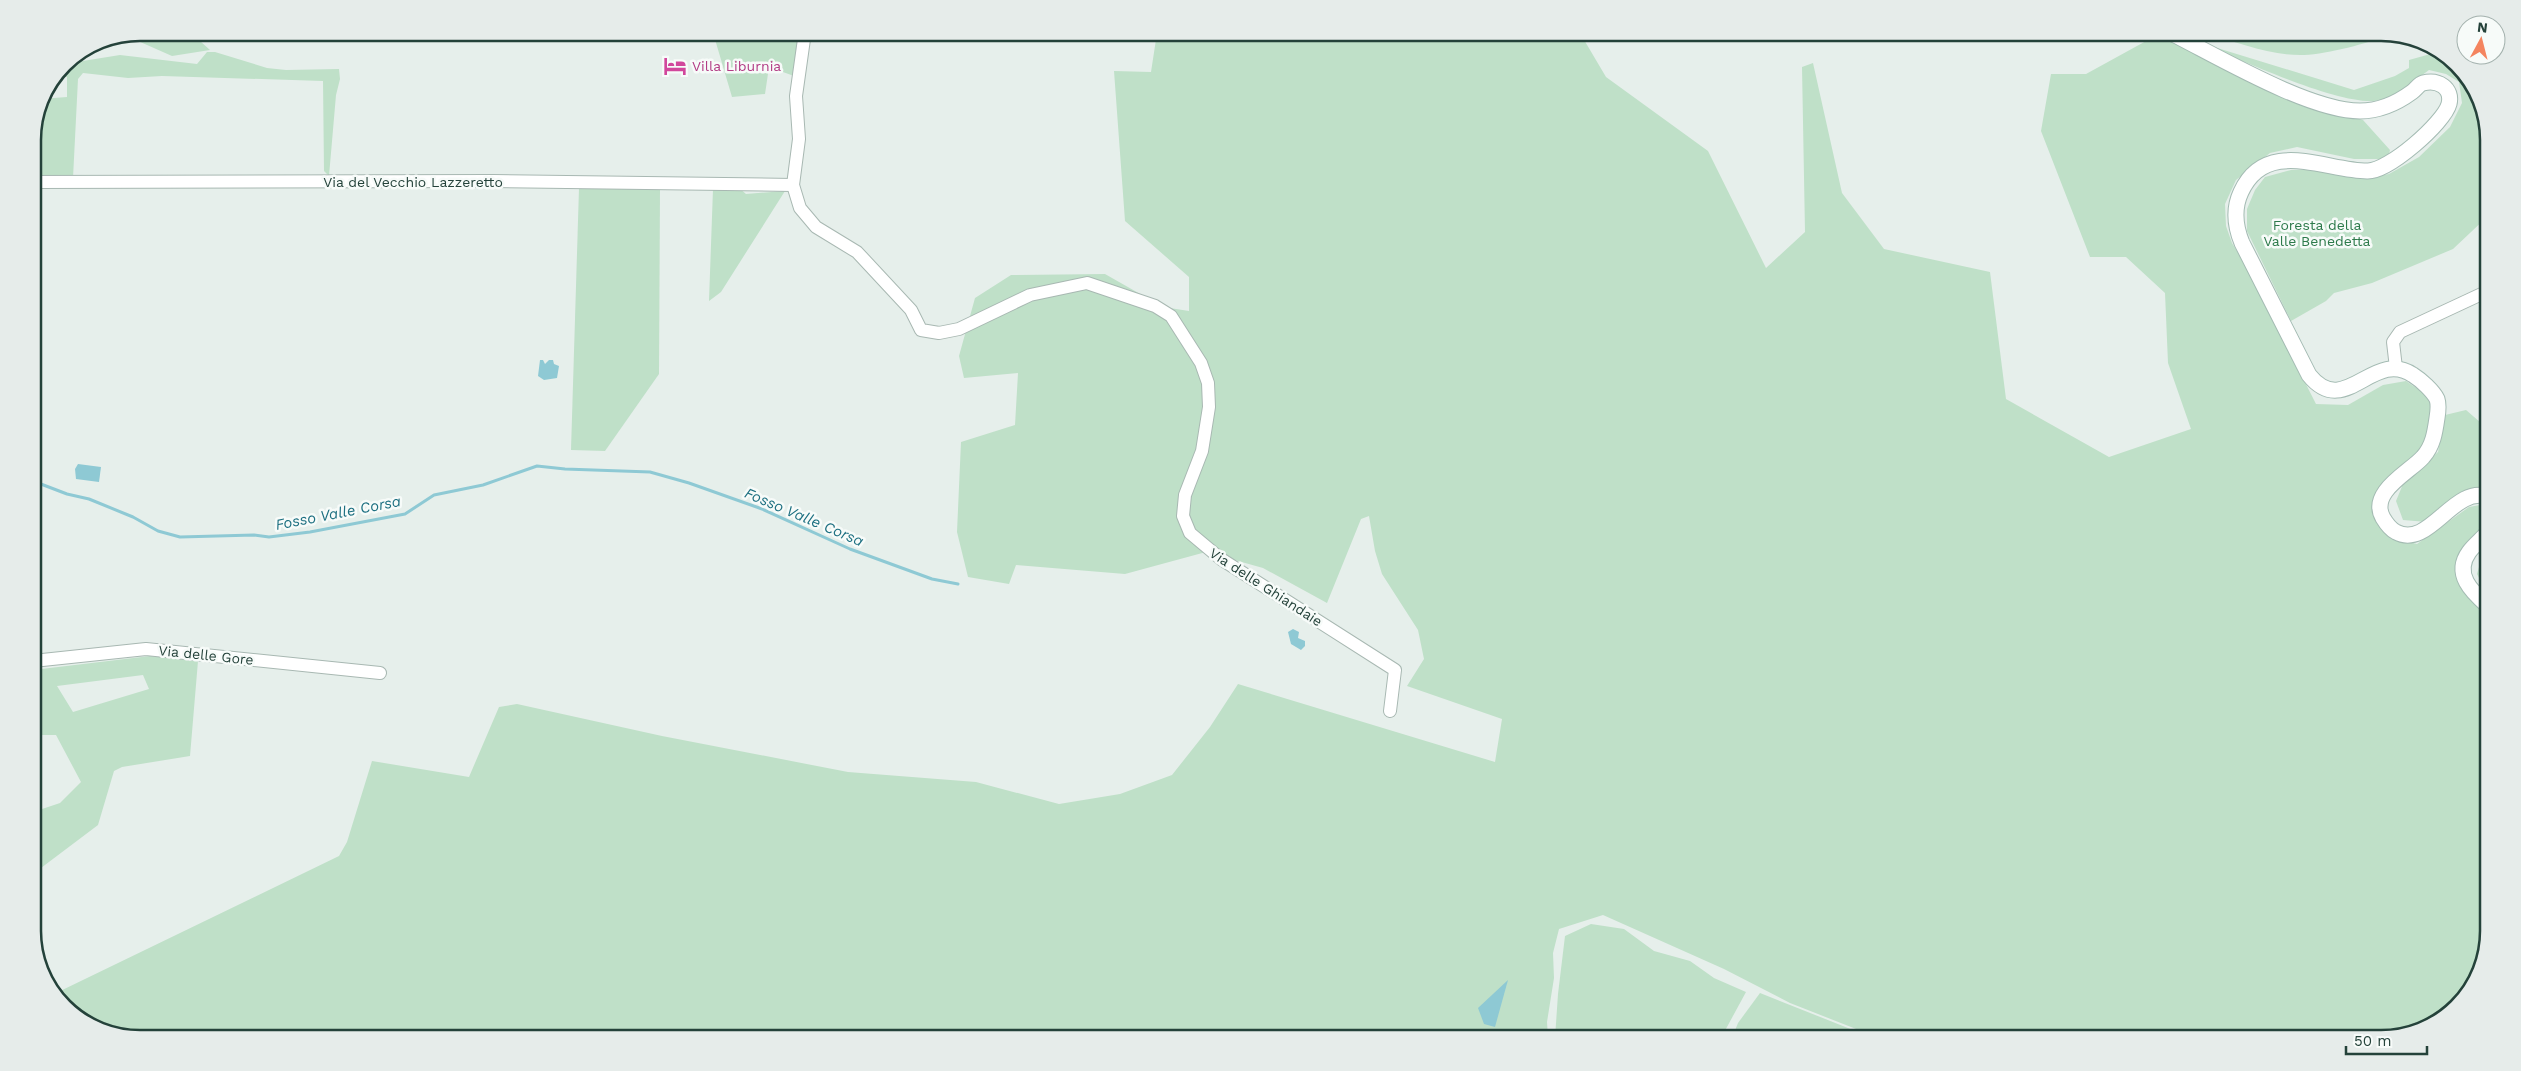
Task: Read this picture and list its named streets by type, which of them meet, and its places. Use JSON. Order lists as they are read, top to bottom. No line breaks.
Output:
{"streets":{"street":["Via del Vecchio Lazzeretto","Via delle Ghiandaie","Via delle Gore"]},"crossings":[["Via del Vecchio Lazzeretto","Via delle Ghiandaie"]],"water":["Fosso Valle Corsa"],"parks":["Foresta della Valle Benedetta"],"places":{"hotel":["Villa Liburnia"]},"scale_bar":"50 m","north":"top"}
